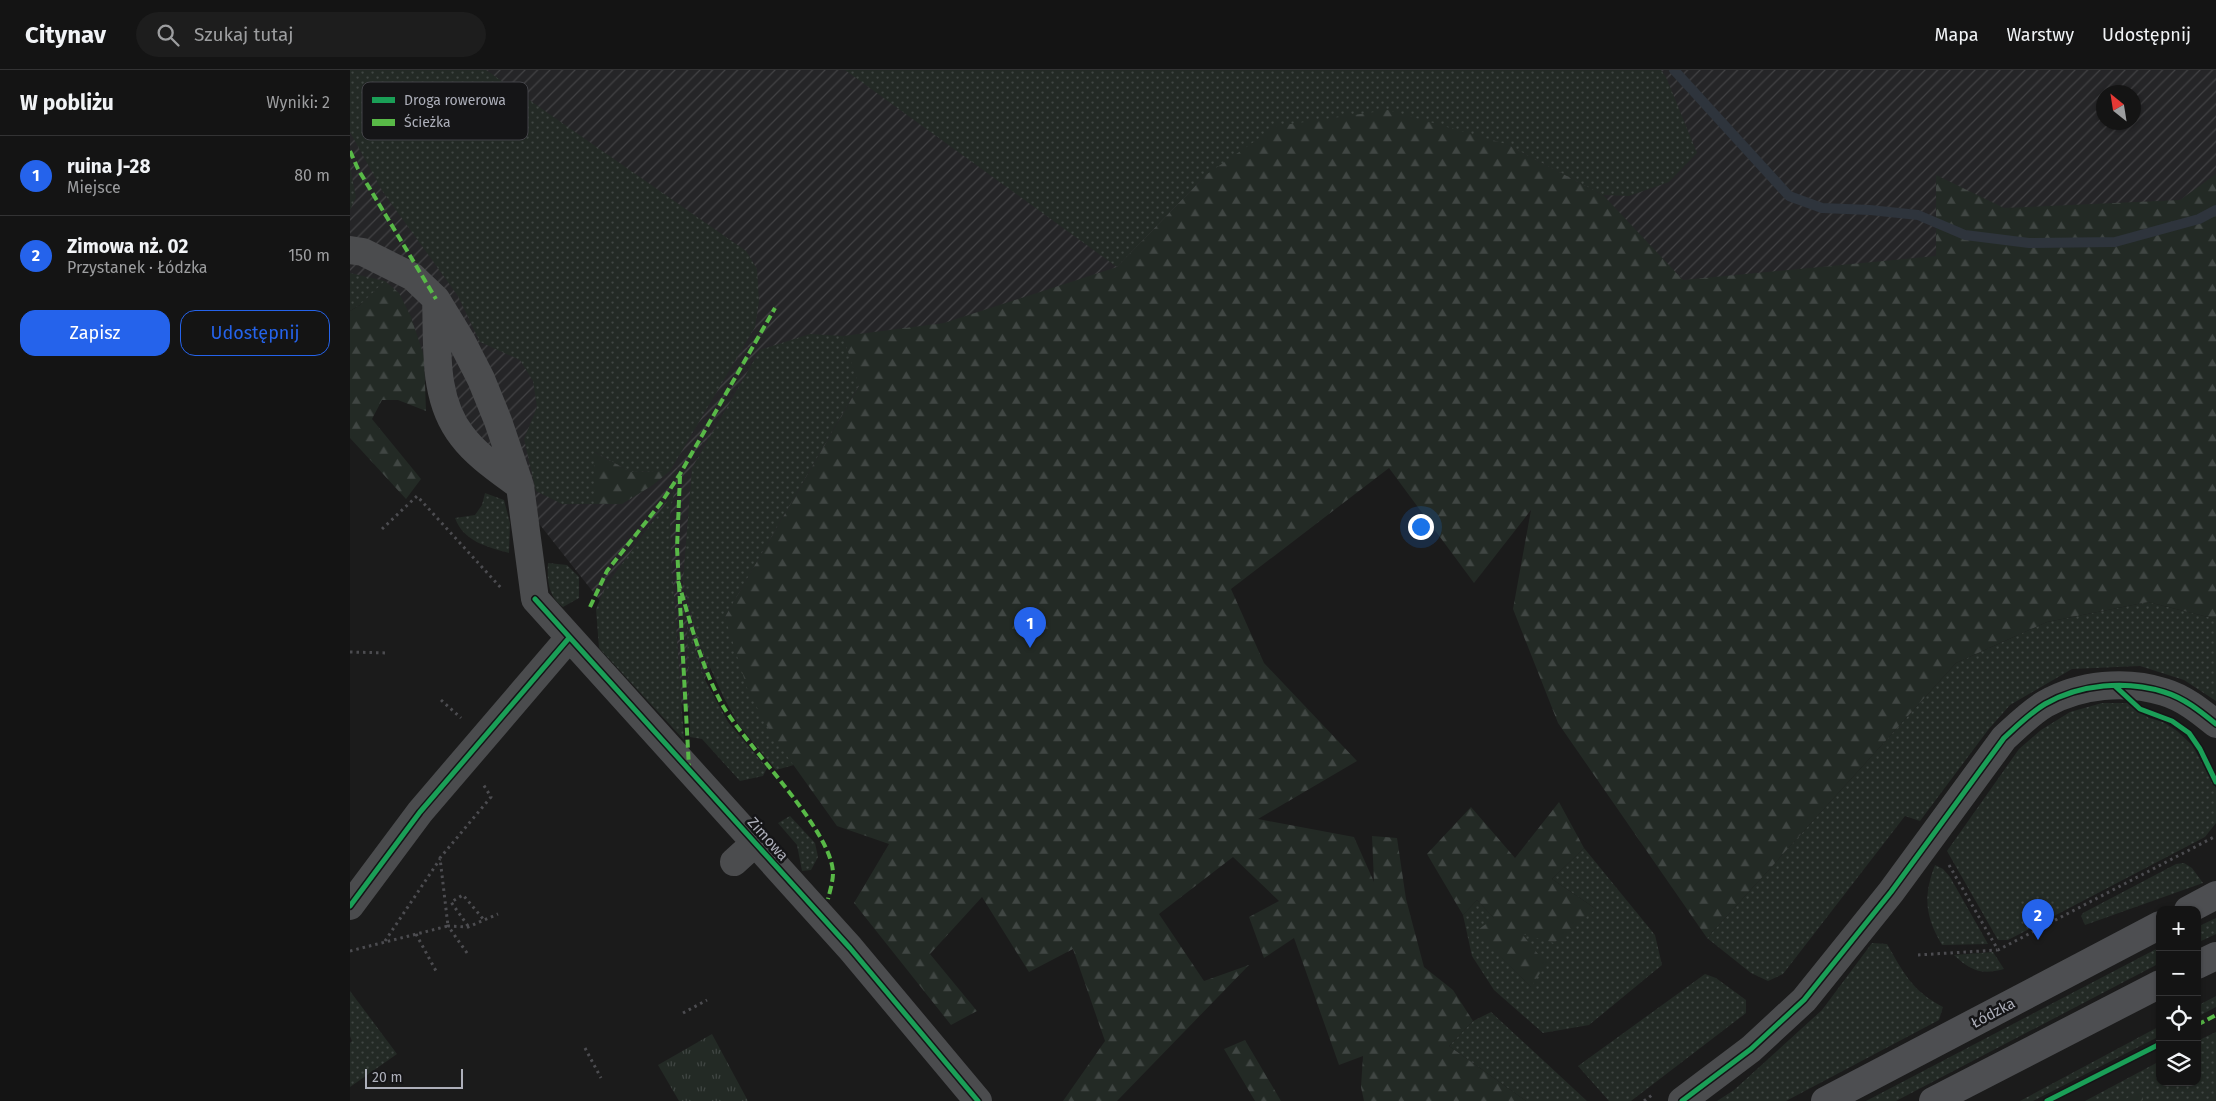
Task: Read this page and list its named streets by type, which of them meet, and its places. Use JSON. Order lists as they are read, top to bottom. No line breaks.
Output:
{"streets":{"main road":["Łódzka"],"street":["Zimowa"]},"legend":["Droga rowerowa","Ścieżka"],"scale_bar":"20 m","north":"top left","page":{"header":"Citynav","search":"Szukaj tutaj","nav":["Mapa","Warstwy","Udostępnij"],"heading":["W pobliżu","Wyniki: 2"],"list":[{"mark":"1","name":"ruina J-28","note":"Miejsce","value":"80 m"},{"mark":"2","name":"Zimowa nż. 02","note":"Przystanek · Łódzka","value":"150 m"}],"buttons":["Zapisz","Udostępnij"],"pins":["1","2"],"map_buttons":["+","−"],"scale":"20 m"}}
